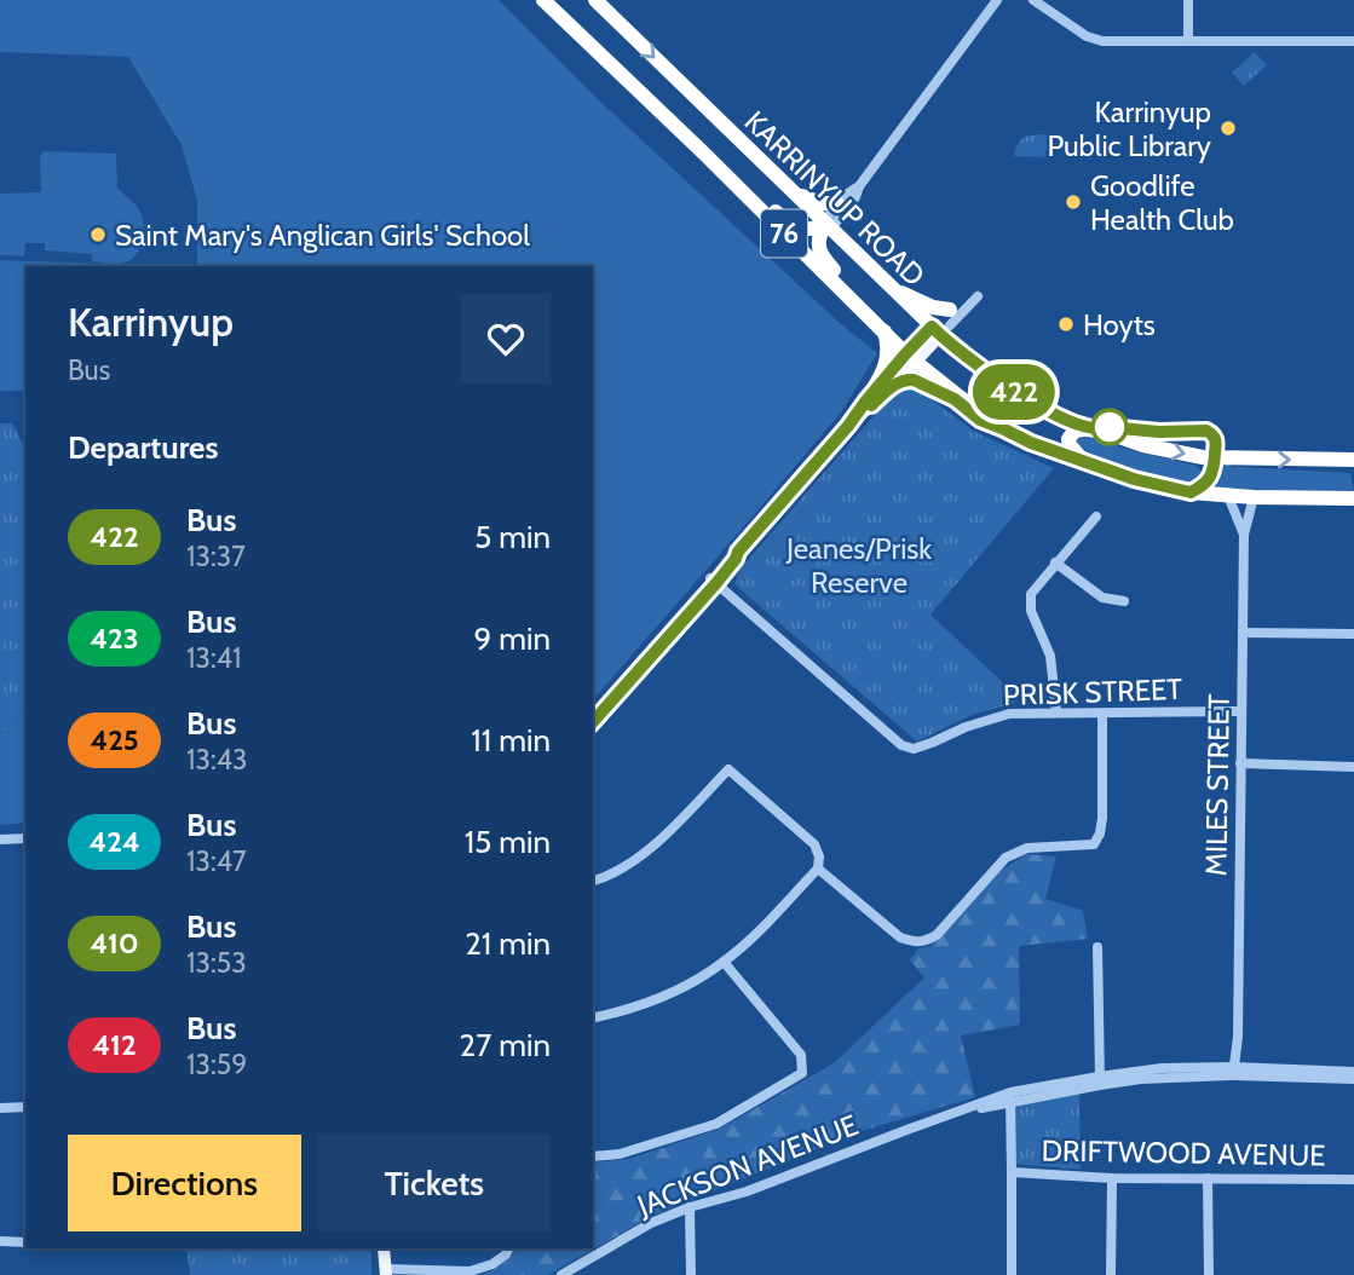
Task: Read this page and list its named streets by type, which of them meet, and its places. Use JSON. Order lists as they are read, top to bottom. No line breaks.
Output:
{"streets":{"highway":["KARRINYUP ROAD","76"],"street":["PRISK STREET","MILES STREET","DRIFTWOOD AVENUE","JACKSON AVENUE"]},"crossings":[["KARRINYUP ROAD","MILES STREET"],["PRISK STREET","MILES STREET"],["MILES STREET","JACKSON AVENUE"]],"parks":["Jeanes/Prisk Reserve"],"places":["Karrinyup Public Library","Goodlife Health Club","Saint Mary's Anglican Girls' School","Hoyts"],"lines":["bus line 422"],"page":{"on_map":"422","heading":[["Karrinyup","Bus"],"Departures"],"list":[{"mark":"422","name":"Bus","note":"13:37","value":"5 min"},{"mark":"423","name":"Bus","note":"13:41","value":"9 min"},{"mark":"425","name":"Bus","note":"13:43","value":"11 min"},{"mark":"424","name":"Bus","note":"13:47","value":"15 min"},{"mark":"410","name":"Bus","note":"13:53","value":"21 min"},{"mark":"412","name":"Bus","note":"13:59","value":"27 min"}],"buttons":["Directions","Tickets"]}}
